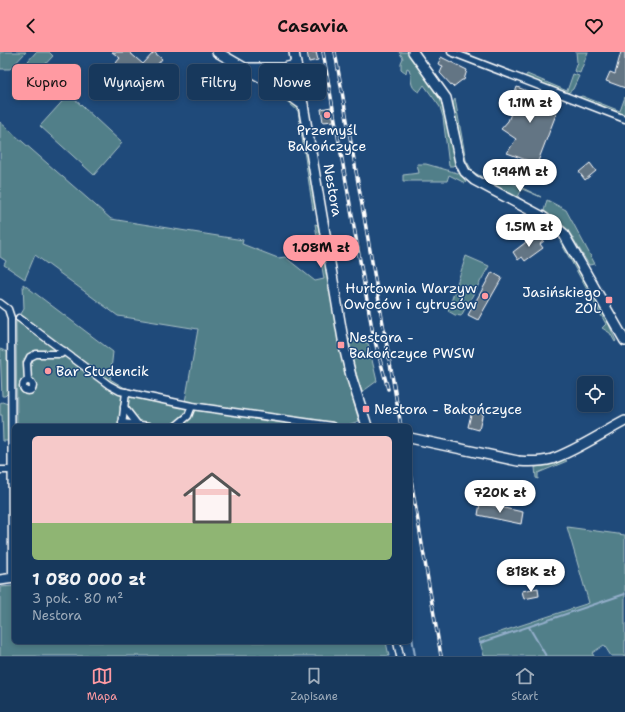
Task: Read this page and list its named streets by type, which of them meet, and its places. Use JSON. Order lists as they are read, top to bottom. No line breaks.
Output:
{"streets":{"street":["Nestora"]},"places":{"other":["Przemyśl Bakończyce","Hurtownia Warzyw Owoców i cytrusów","Bar Studencik"],"transit":["Jasińskiego ZOL","Nestora - Bakończyce PWSW","Nestora - Bakończyce"]},"page":{"header":"Casavia","chip":["Kupno","Wynajem","Filtry","Nowe"],"price":["1.1M zł","1.94M zł","1.5M zł","1.08M zł","720K zł","818K zł"],"list":[{"name":"1 080 000 zł","note":"3 pok. · 80 m² · Nestora"}],"tabs":["Mapa","Zapisane","Start"]}}
